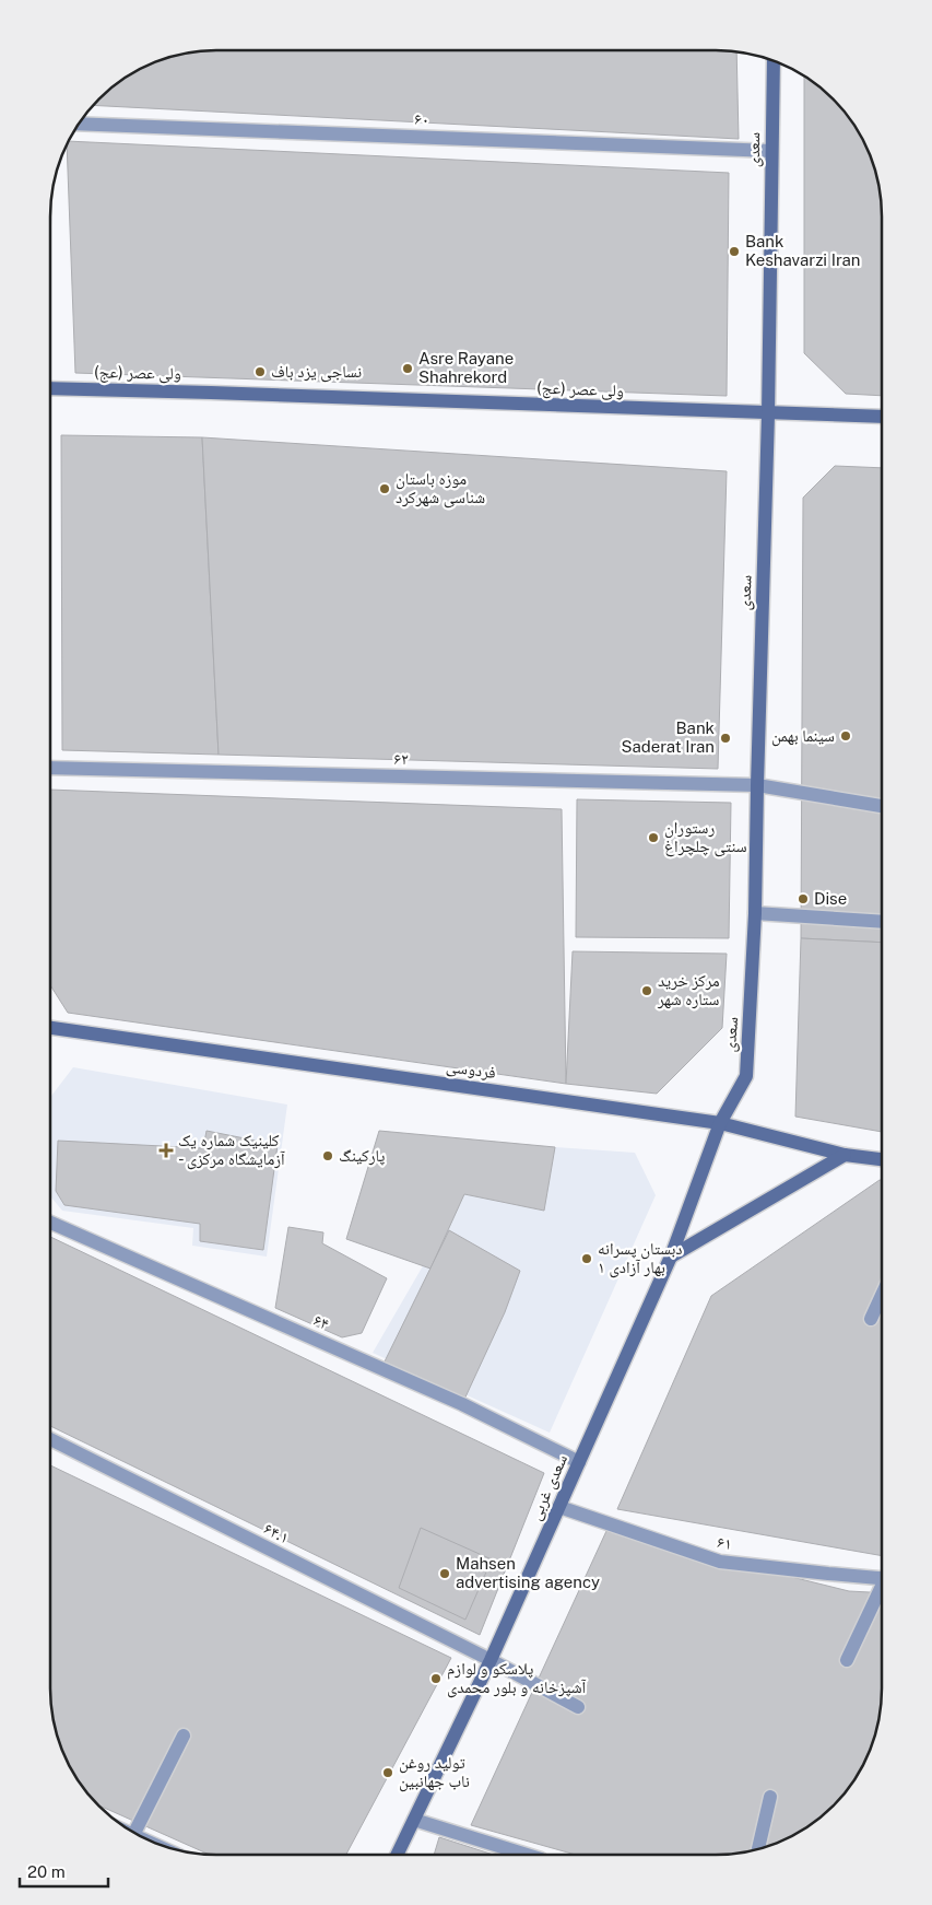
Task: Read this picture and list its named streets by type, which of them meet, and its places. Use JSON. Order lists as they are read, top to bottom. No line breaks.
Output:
{"streets":{"main road":["سعدی","ولی عصر (عج)","فردوسی","سعدی غربی"],"street":["۶۰","۶۲","۶۴","۶۴.۱","۶۱"]},"crossings":[["۶۰","سعدی"],["سعدی","ولی عصر (عج)"],["سعدی","۶۲"],["سعدی","فردوسی"],["سعدی","سعدی غربی"],["فردوسی","سعدی غربی"],["۶۴","سعدی غربی"],["سعدی غربی","۶۴.۱"],["سعدی غربی","۶۱"]],"places":{"other":["Bank Keshavarzi Iran","Asre Rayane Shahrekord","نساجی یزد باف","موزه باستان شناسی شهرکرد","سینما بهمن","Bank Saderat Iran","رستوران سنتی چلچراغ","Dise","مرکز خرید ستاره شهر","پارکینگ","دبستان پسرانه بهار آزادی ۱","Mahsen advertising agency","پلاسکو و لوازم آشپزخانه و بلور محمدی","تولید روغن ناب جهانبین"],"health":["کلینیک شماره یک - آزمایشگاه مرکزی"]},"scale_bar":"20 m"}
